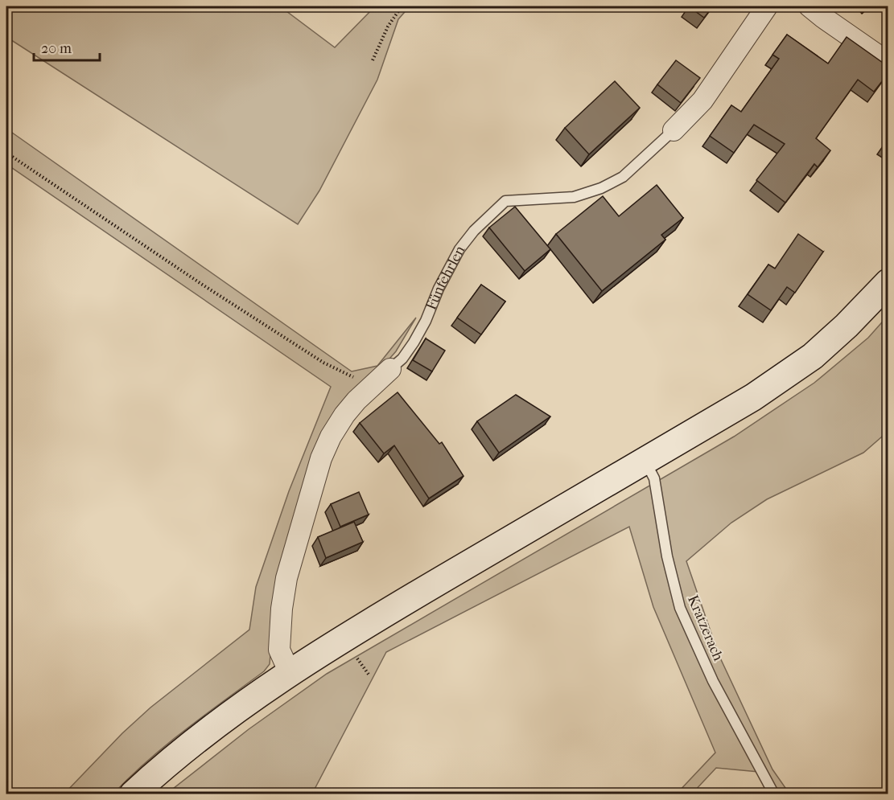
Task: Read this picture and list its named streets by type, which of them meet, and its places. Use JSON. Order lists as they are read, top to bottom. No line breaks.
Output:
{"streets":{"street":["Fünfehrlen"],"lane":["Kratzerach"]},"scale_bar":"20 m"}
